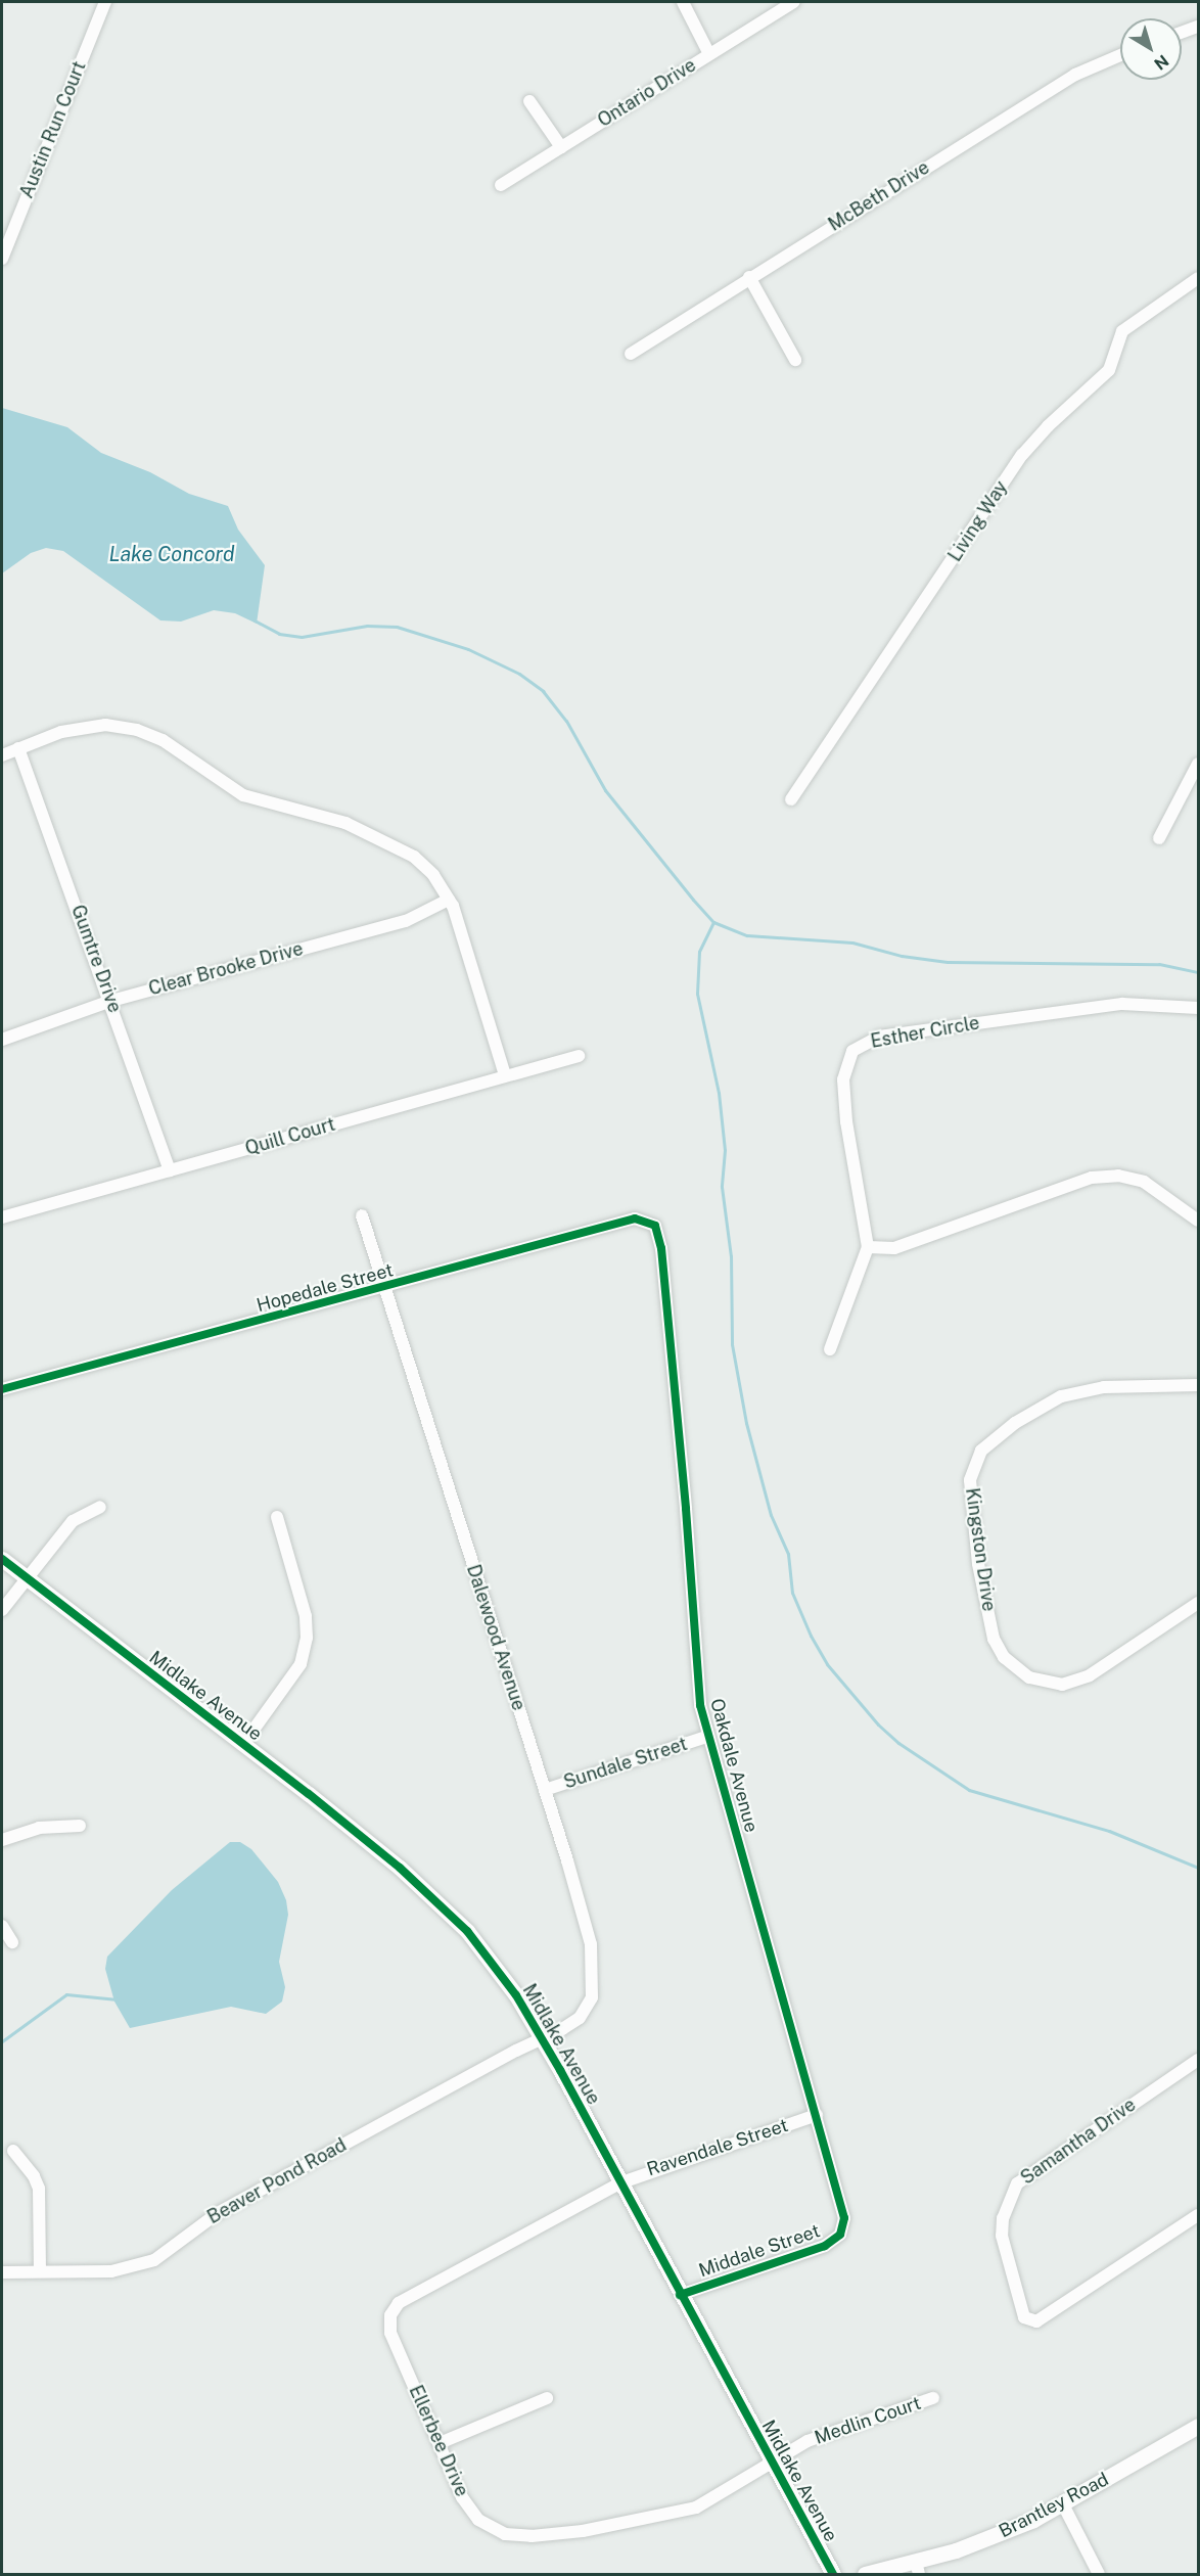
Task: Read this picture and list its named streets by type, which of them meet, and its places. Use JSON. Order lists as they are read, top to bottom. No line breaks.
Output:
{"streets":{"street":["Ontario Drive","Austin Run Court","McBeth Drive","Living Way","Gumtre Drive","Clear Brooke Drive","Esther Circle","Quill Court","Hopedale Street","Kingston Drive","Dalewood Avenue","Midlake Avenue","Sundale Street","Oakdale Avenue","Samantha Drive","Ravendale Street","Beaver Pond Road","Middale Street","Medlin Court","Ellerbee Drive","Brantley Road"]},"crossings":[["Gumtre Drive","Clear Brooke Drive"],["Gumtre Drive","Quill Court"],["Hopedale Street","Dalewood Avenue"],["Hopedale Street","Oakdale Avenue"],["Dalewood Avenue","Midlake Avenue"],["Dalewood Avenue","Sundale Street"],["Dalewood Avenue","Beaver Pond Road"],["Midlake Avenue","Ravendale Street"],["Midlake Avenue","Beaver Pond Road"],["Midlake Avenue","Middale Street"],["Midlake Avenue","Medlin Court"],["Midlake Avenue","Ellerbee Drive"],["Sundale Street","Oakdale Avenue"],["Oakdale Avenue","Ravendale Street"],["Oakdale Avenue","Middale Street"],["Ravendale Street","Ellerbee Drive"],["Medlin Court","Ellerbee Drive"]],"water":["Lake Concord"],"north":"bottom right"}
